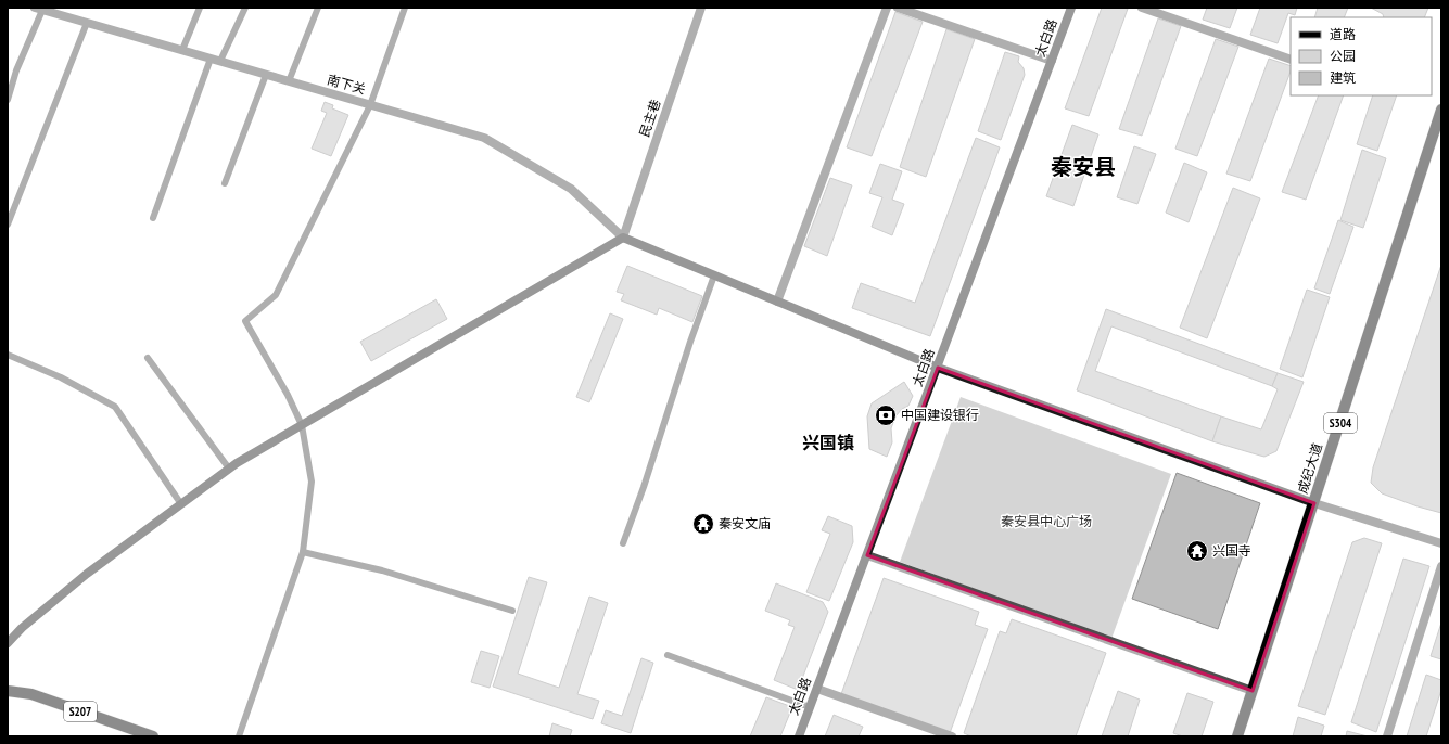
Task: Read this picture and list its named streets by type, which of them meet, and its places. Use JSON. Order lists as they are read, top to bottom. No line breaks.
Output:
{"streets":{"main road":["太白路","S304","成纪大道","S207"],"street":["南下关","民主巷"]},"crossings":[["南下关","民主巷"]],"districts":["秦安县","兴国镇"],"parks":["秦安县中心广场"],"places":{"bank":["中国建设银行"],"temple":["秦安文庙","兴国寺"]},"legend":["道路","公园","建筑"]}
